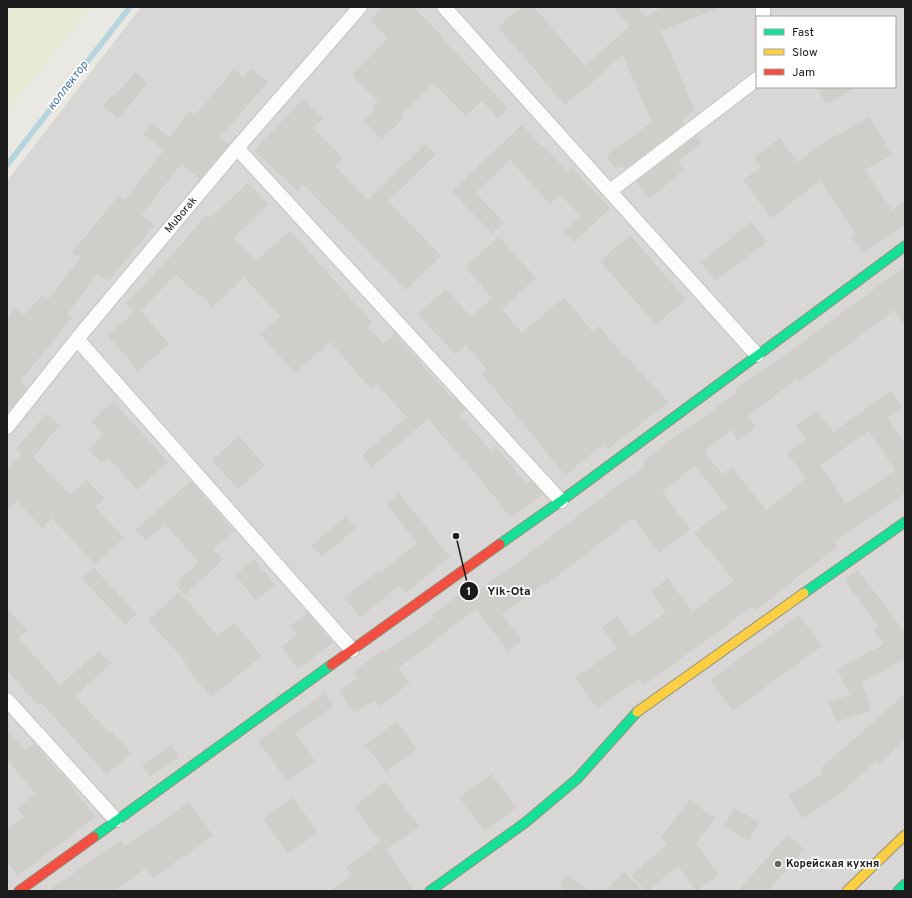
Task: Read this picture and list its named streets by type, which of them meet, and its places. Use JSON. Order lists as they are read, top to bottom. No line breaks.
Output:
{"streets":{"street":["Muborak"]},"water":["коллектор"],"places":["Yik-Ota","Корейская кухня"],"legend":["Fast","Slow","Jam"]}
